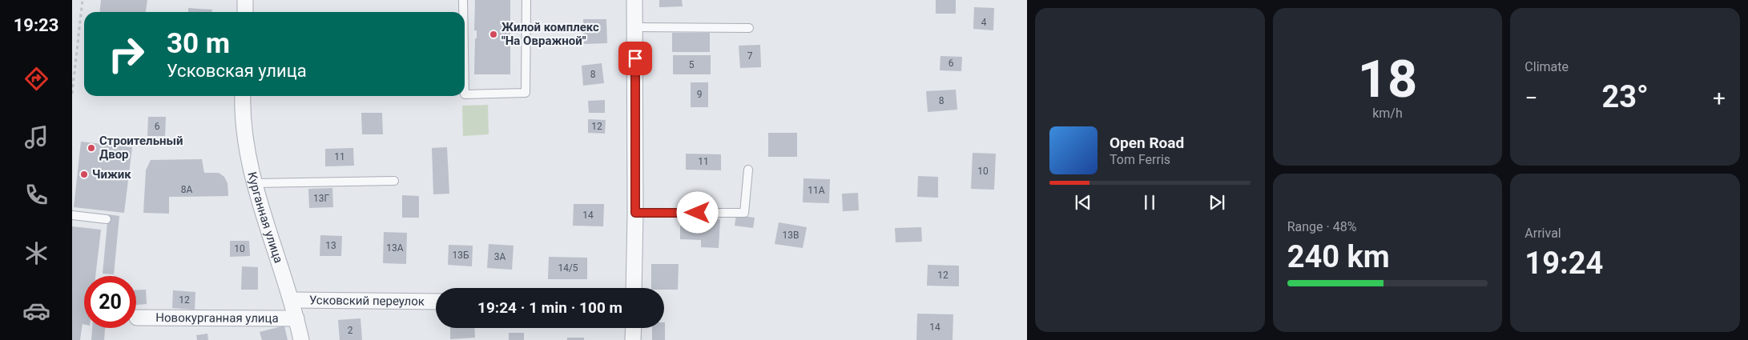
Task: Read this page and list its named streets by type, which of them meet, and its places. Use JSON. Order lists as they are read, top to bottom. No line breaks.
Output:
{"streets":{"street":["Курганная улица","Усковский переулок","Новокурганная улица"]},"crossings":[["Курганная улица","Усковский переулок"],["Курганная улица","Новокурганная улица"]],"places":["Жилой комплекс \"На Овражной\"","Строительный Двор","Чижик"],"house_numbers":["4","7","6","5","8","9","8","6","12","11","11","10","8А","11А","13Г","14","13В","13","13А","10","13Б","3А","14/5","12","12","14","2"],"page":{"tabs":"19:23","tile":[["18","km/h"],"Climate",["Range · 48%","240 km"],["Arrival","19:24"]],"turn":["30 m","Усковская улица"],"heat":["−","23°","+"],"song":["Open Road","Tom Ferris"],"limit":"20","trip":"19:24 · 1 min · 100 m"}}
